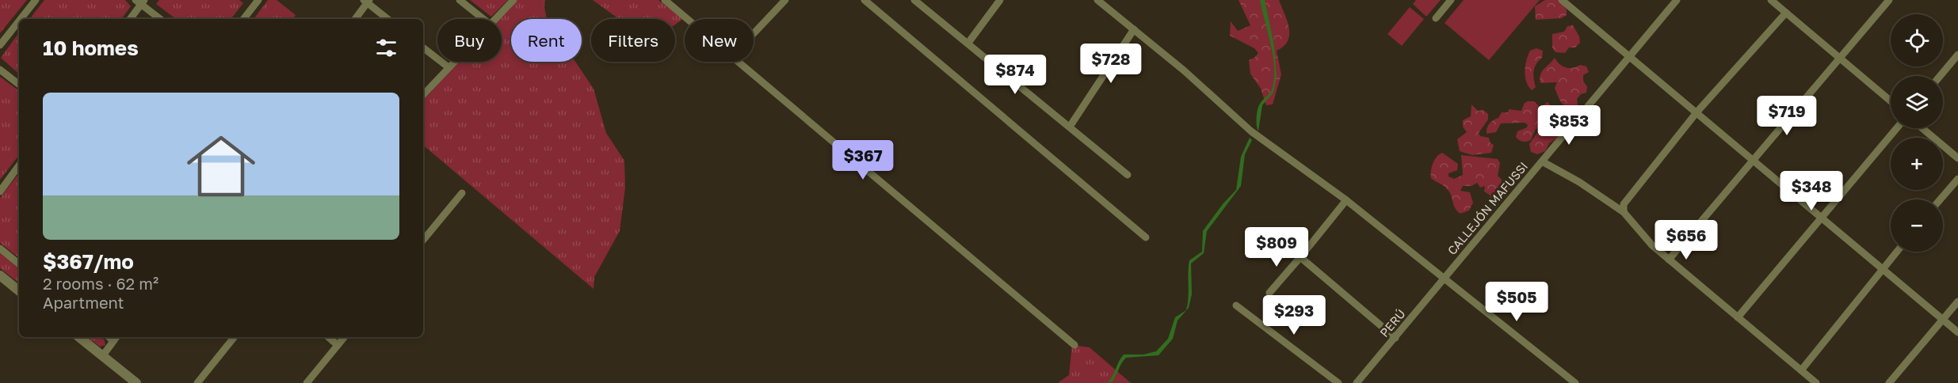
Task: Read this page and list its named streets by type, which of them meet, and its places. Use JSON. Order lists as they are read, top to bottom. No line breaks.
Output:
{"streets":{"street":["CALLEJÓN MAFUSSI","PERÚ"]},"crossings":[["CALLEJÓN MAFUSSI","PERÚ"]],"page":{"map_buttons":["+","−"],"chip":["Buy","Rent","Filters","New"],"heading":"10 homes","price":["$728","$874","$719","$853","$367","$348","$656","$809","$505","$293"],"list":[{"name":"$367/mo","note":"2 rooms · 62 m² · Apartment"}]}}
